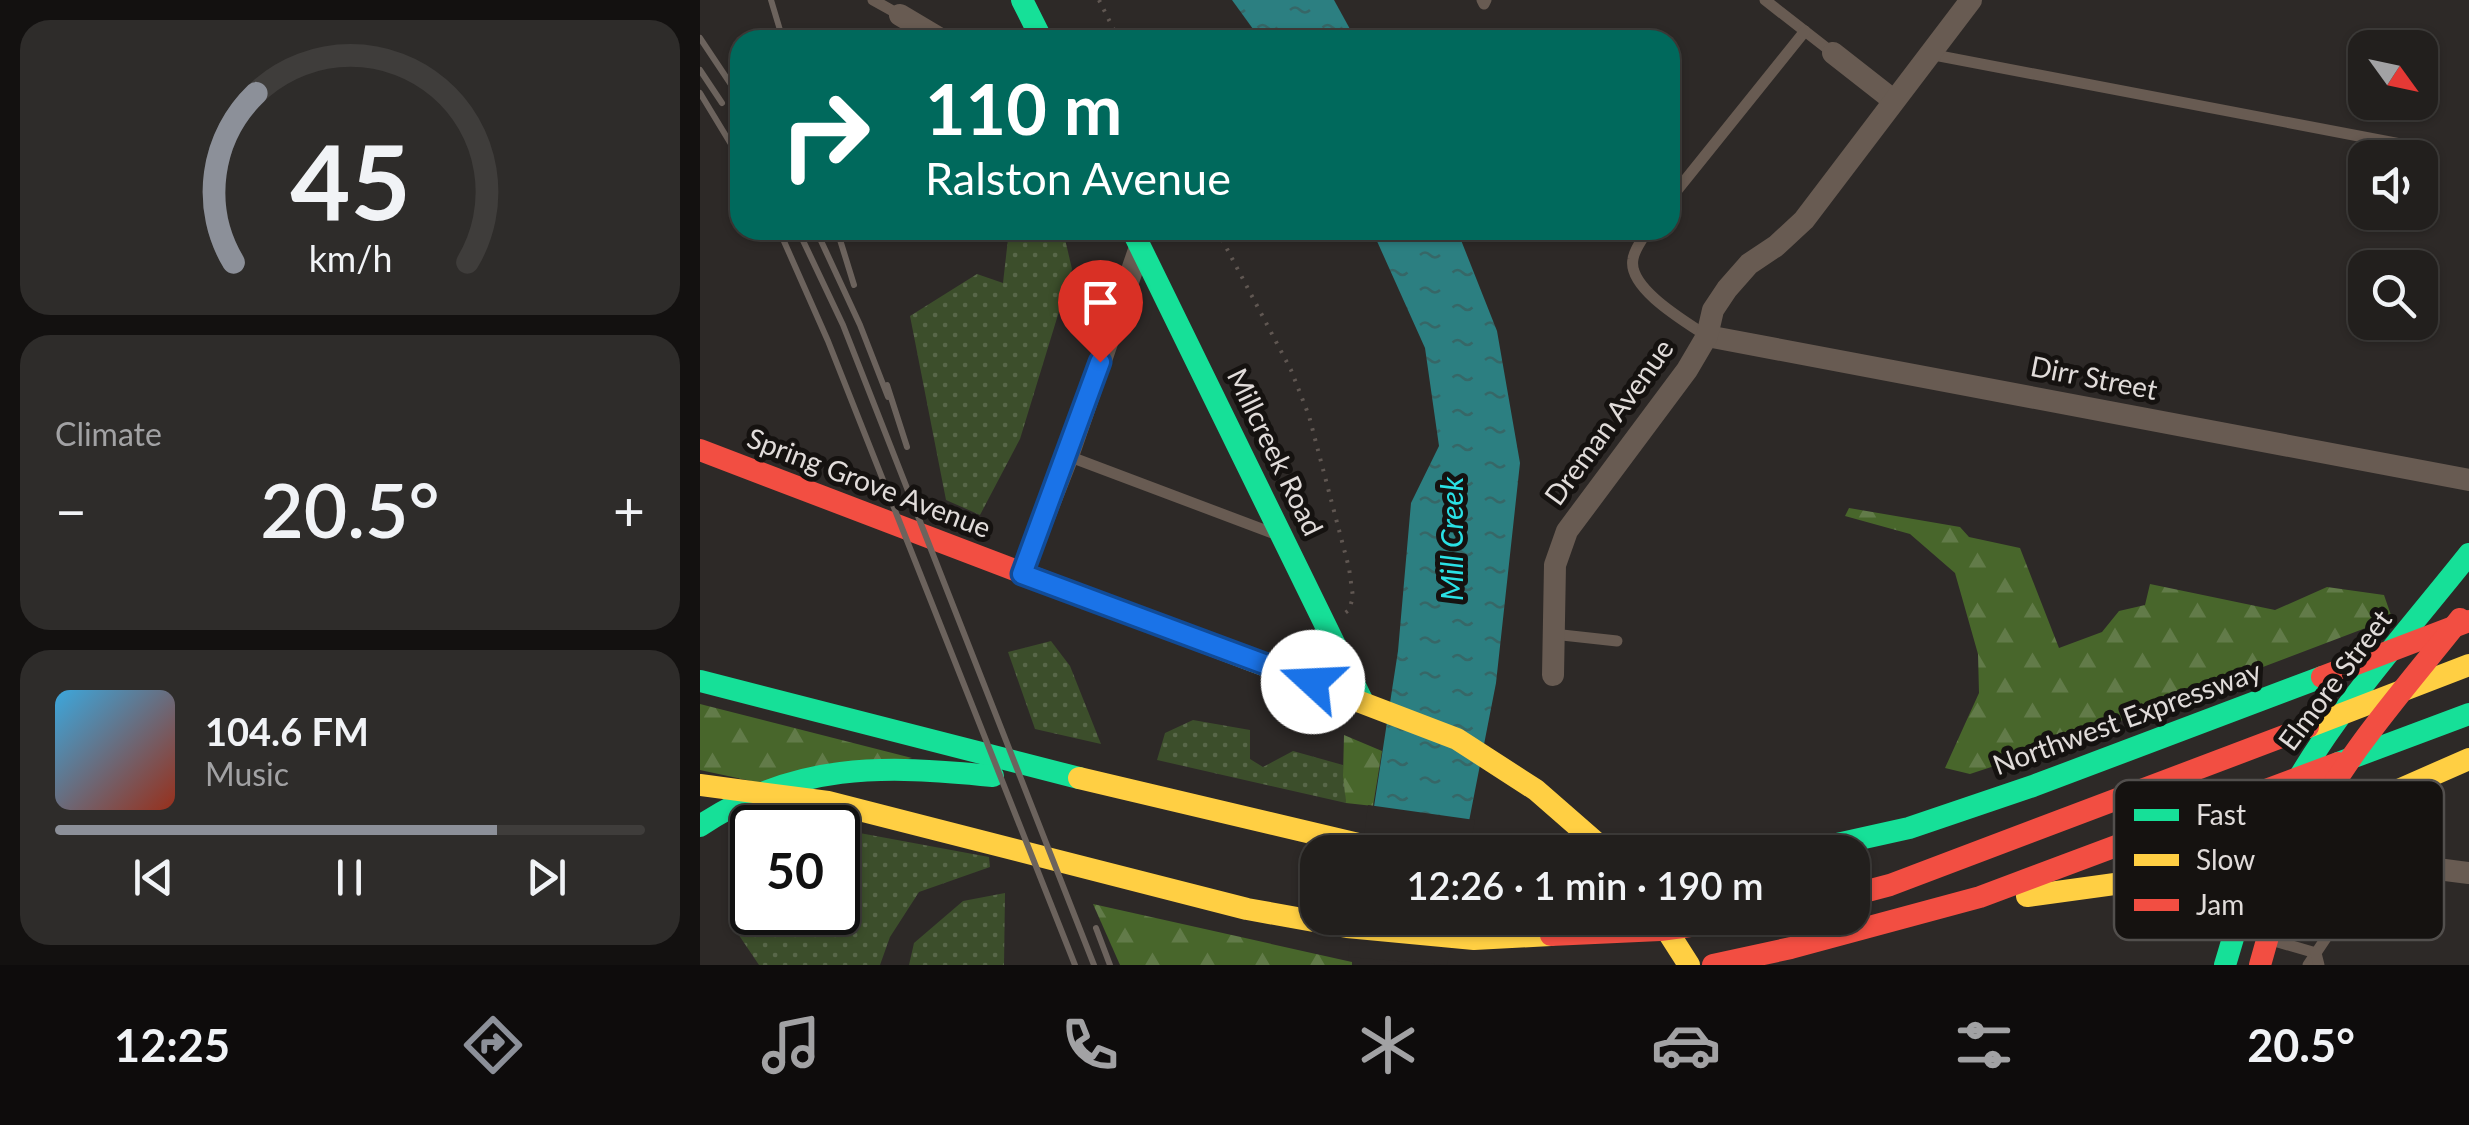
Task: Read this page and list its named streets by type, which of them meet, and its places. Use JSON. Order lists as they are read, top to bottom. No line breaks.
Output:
{"streets":{"main road":["Millcreek Road","Spring Grove Avenue","Elmore Street","Northwest Expressway"],"street":["Dirr Street","Dreman Avenue"]},"crossings":[["Dirr Street","Dreman Avenue"],["Millcreek Road","Spring Grove Avenue"]],"water":["Mill Creek"],"legend":["Fast","Slow","Jam"],"north":"bottom right","page":{"turn":["110 m","Ralston Avenue"],"tile":"Climate","heat":["−","20.5°","+"],"song":["104.6 FM","Music"],"limit":"50","trip":"12:26 · 1 min · 190 m","tabs":["12:25","20.5°"],"gauge":["45","km/h"]}}
